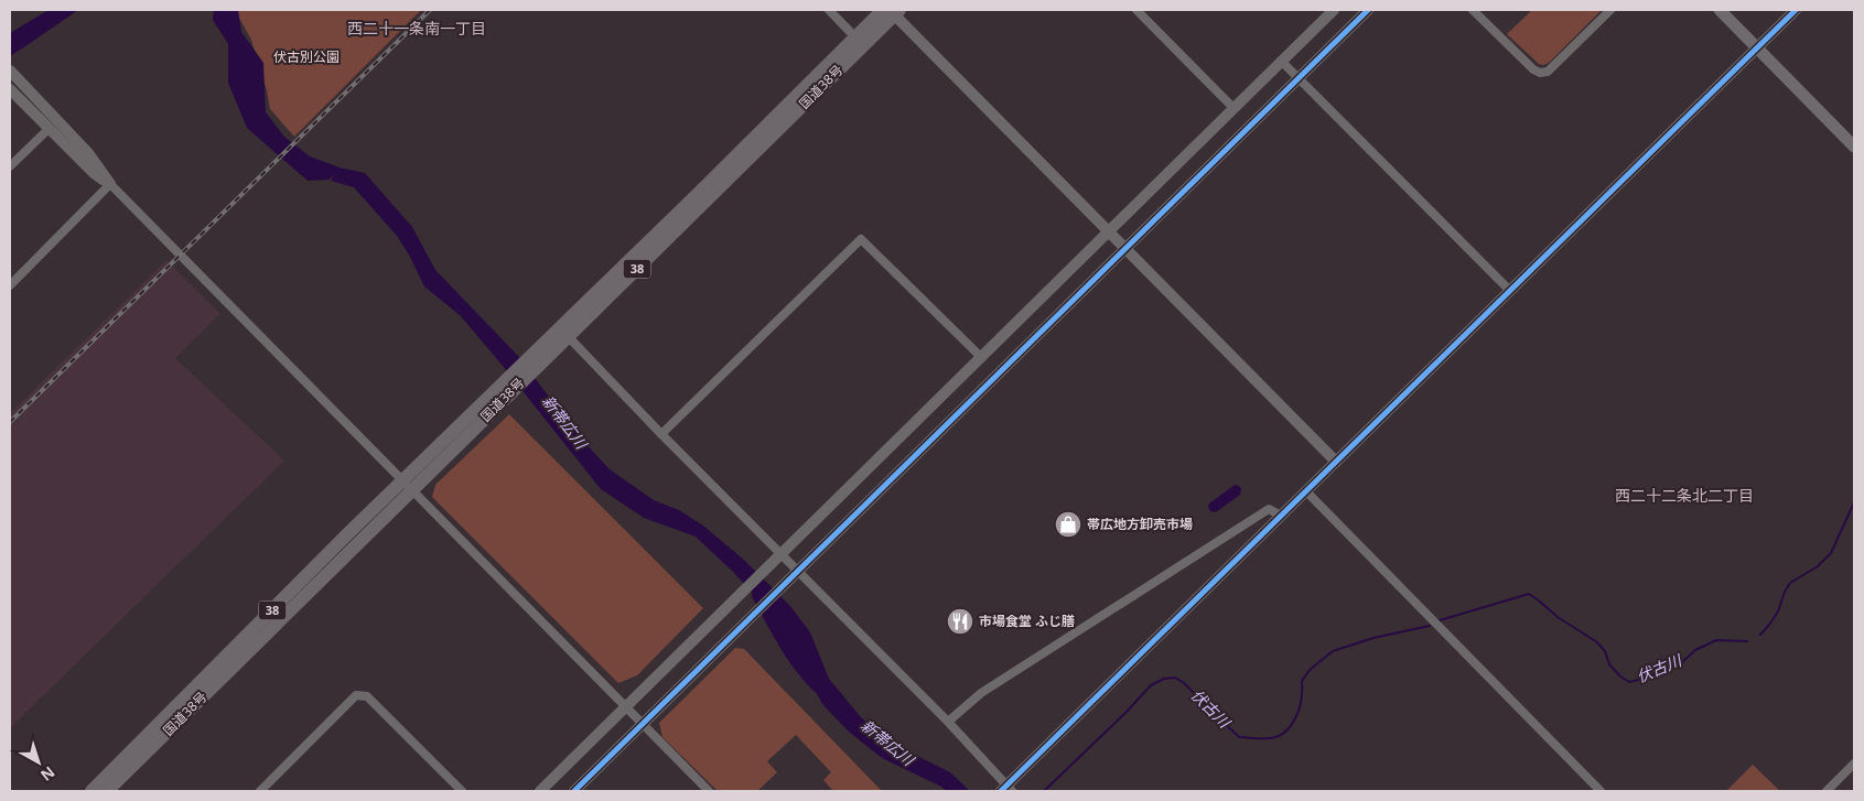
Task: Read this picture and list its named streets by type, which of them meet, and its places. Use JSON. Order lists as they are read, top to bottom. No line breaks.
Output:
{"streets":{"highway":["国道38号","38"]},"districts":["西二十一条南一丁目","西二十二条北二丁目"],"water":["新帯広川","伏古川"],"parks":["伏古別公園"],"places":{"shop":["帯広地方卸売市場"],"restaurant":["市場食堂 ふじ膳"]},"north":"bottom right"}
